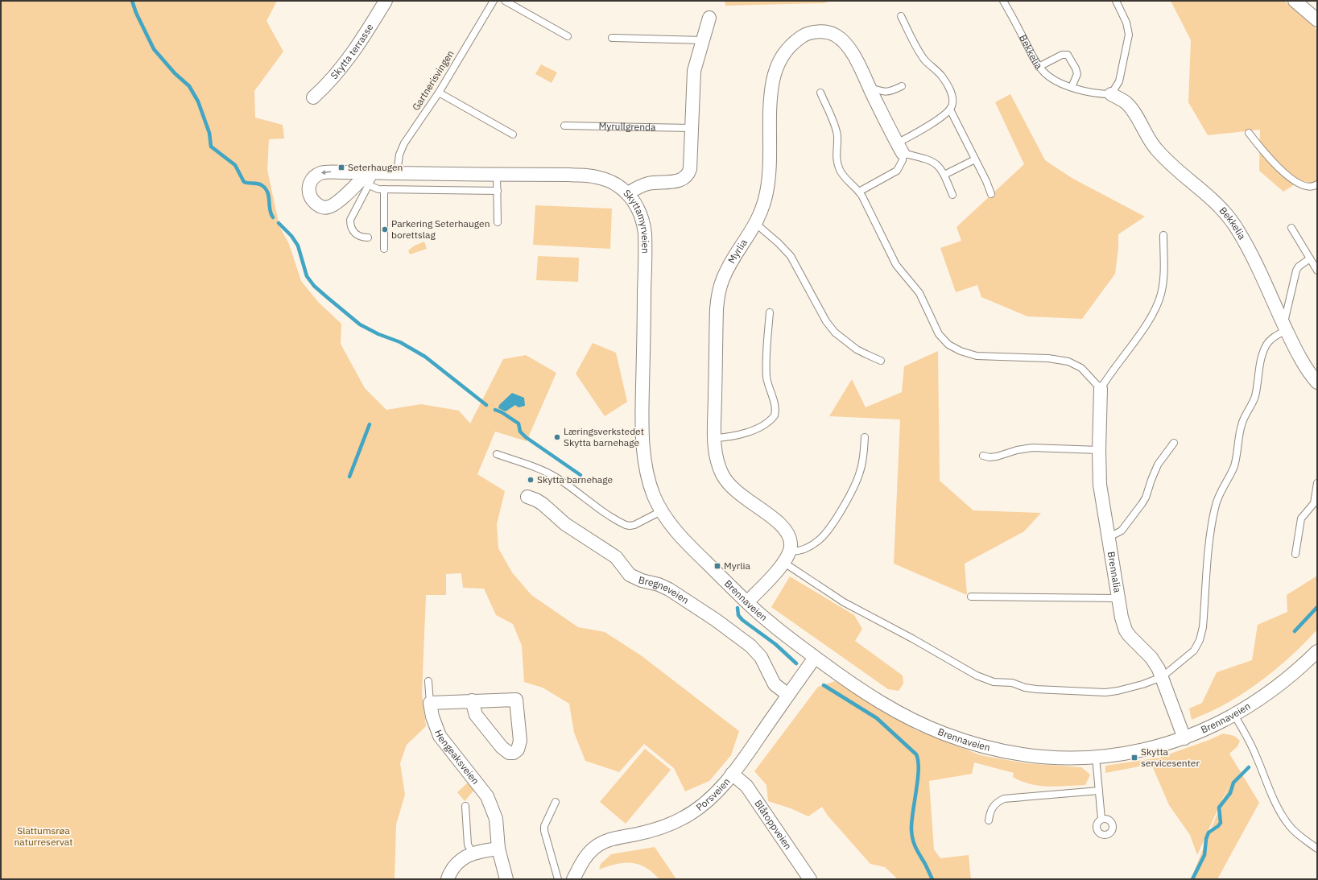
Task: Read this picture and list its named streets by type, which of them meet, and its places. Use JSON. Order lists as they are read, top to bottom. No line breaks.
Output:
{"streets":{"street":["Skytta terrasse","Bekkelia","Skyttamyrveien","Myrlia","Brennalia","Bregneveien","Brennaveien","Hengeaksveien","Porsveien","Blåtoppveien"],"lane":["Gartnerisvingen","Myrullgrenda"]},"crossings":[["Gartnerisvingen","Skyttamyrveien"],["Skyttamyrveien","Brennaveien"],["Brennalia","Brennaveien"],["Bregneveien","Porsveien"],["Brennaveien","Porsveien"],["Porsveien","Blåtoppveien"]],"parks":["Slattumsrøa naturreservat"],"places":{"transit":["Seterhaugen","Myrlia","Skytta servicesenter"],"other":["Parkering Seterhaugen borettslag","Læringsverkstedet Skytta barnehage","Skytta barnehage"]}}
